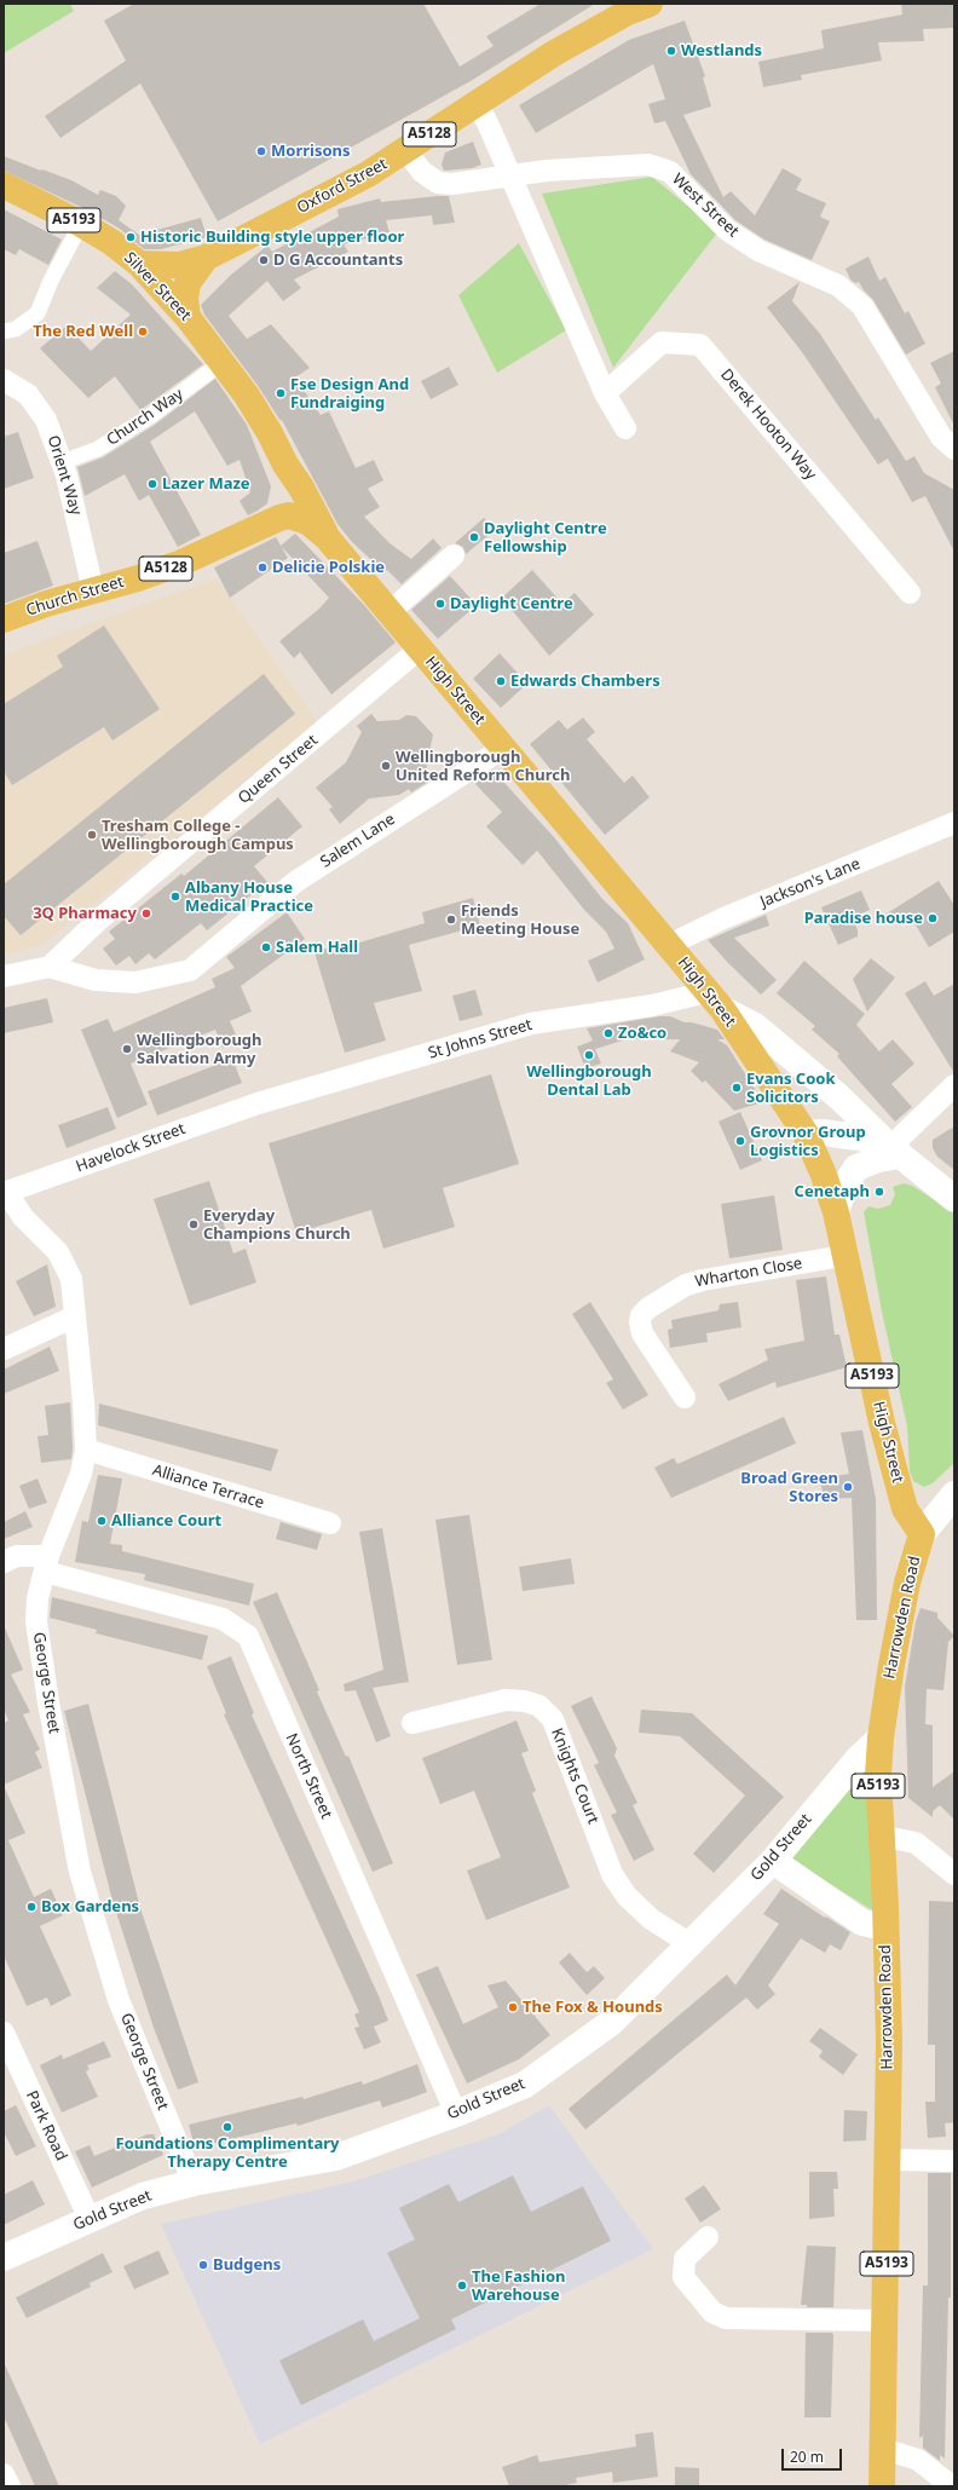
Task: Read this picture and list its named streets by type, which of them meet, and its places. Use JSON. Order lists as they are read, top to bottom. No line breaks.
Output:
{"streets":{"main road":["A5128","Oxford Street","A5193","Silver Street","Church Street","High Street","Harrowden Road"],"street":["West Street","Church Way","Derek Hooton Way","Orient Way","Queen Street","Salem Lane","Jackson's Lane","St Johns Street","Havelock Street","Wharton Close","Alliance Terrace","George Street","North Street","Knights Court","Gold Street","Park Road"]},"crossings":[["Oxford Street","West Street"],["Oxford Street","Silver Street"],["Silver Street","Church Way"],["Silver Street","High Street"],["Church Way","Orient Way"],["Church Way","High Street"],["Orient Way","Church Street"],["Church Street","High Street"],["High Street","Queen Street"],["High Street","Salem Lane"],["High Street","Jackson's Lane"],["High Street","St Johns Street"],["High Street","Wharton Close"],["High Street","Harrowden Road"],["Queen Street","Salem Lane"],["St Johns Street","Havelock Street"],["Havelock Street","George Street"],["Alliance Terrace","George Street"],["Harrowden Road","Gold Street"],["George Street","North Street"],["George Street","Gold Street"],["North Street","Gold Street"],["Knights Court","Gold Street"],["Gold Street","Park Road"]],"places":["Westlands","Morrisons","Historic Building style upper floor","D G Accountants","The Red Well","Fse Design And Fundraiging","Lazer Maze","Daylight Centre Fellowship","Delicie Polskie","Daylight Centre","Edwards Chambers","Wellingborough United Reform Church","Tresham College - Wellingborough Campus","Albany House Medical Practice","3Q Pharmacy","Paradise house","Friends Meeting House","Salem Hall","Zo&co","Wellingborough Salvation Army","Wellingborough Dental Lab","Evans Cook Solicitors","Grovnor Group Logistics","Cenetaph","Everyday Champions Church","Broad Green Stores","Alliance Court","Box Gardens","The Fox & Hounds","Foundations Complimentary Therapy Centre","Budgens","The Fashion Warehouse"],"scale_bar":"20 m"}
